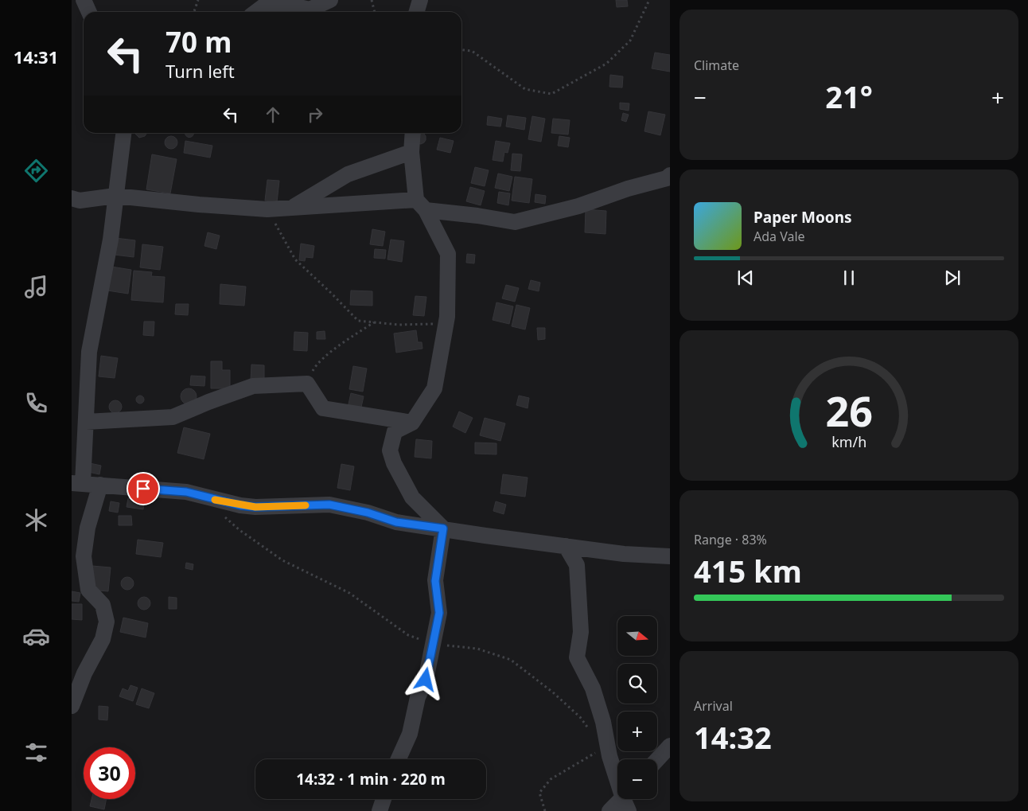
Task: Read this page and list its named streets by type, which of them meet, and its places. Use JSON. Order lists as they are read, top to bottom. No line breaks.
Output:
{"north":"right","page":{"tabs":"14:31","tile":["Climate",["Range · 83%","415 km"],["Arrival","14:32"]],"turn":["70 m","Turn left"],"heat":["−","21°","+"],"song":["Paper Moons","Ada Vale"],"map_buttons":["+","−"],"limit":"30","trip":"14:32 · 1 min · 220 m","gauge":["26","km/h"]}}
